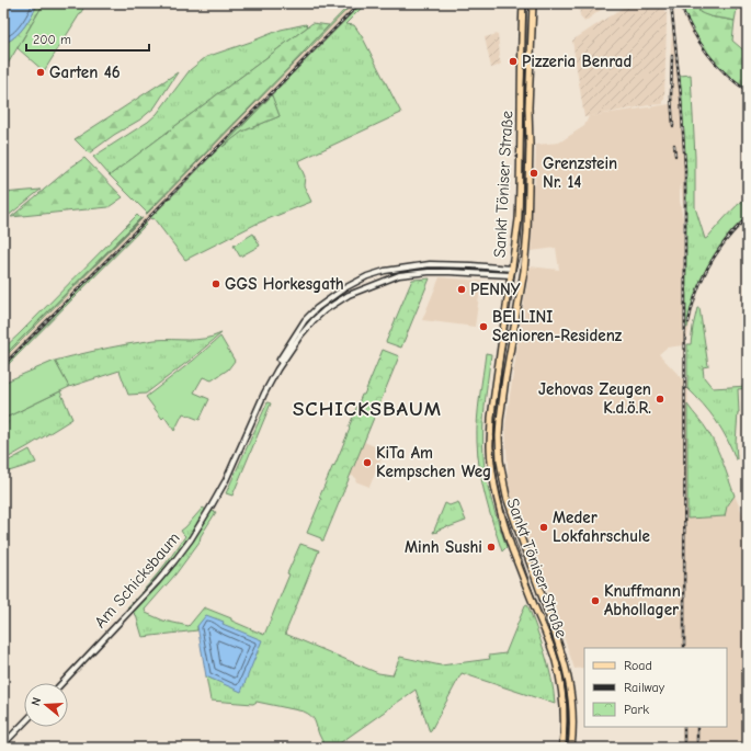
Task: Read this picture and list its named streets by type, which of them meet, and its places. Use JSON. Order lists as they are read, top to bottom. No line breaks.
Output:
{"streets":{"main road":["Sankt Töniser Straße"],"street":["Am Schicksbaum"]},"crossings":[["Sankt Töniser Straße","Am Schicksbaum"]],"districts":["SCHICKSBAUM"],"places":["Pizzeria Benrad","Garten 46","Grenzstein Nr. 14","GGS Horkesgath","PENNY","BELLINI Senioren-Residenz","Jehovas Zeugen K.d.ö.R.","KiTa Am Kempschen Weg","Meder Lokfahrschule","Minh Sushi","Knuffmann Abhollager"],"legend":["Road","Railway","Park"],"scale_bar":"200 m","north":"left"}
